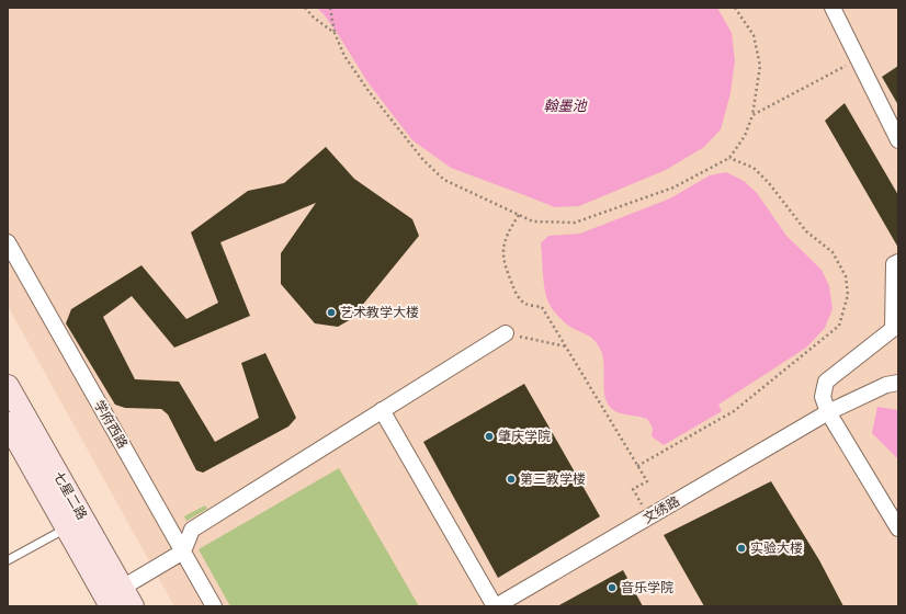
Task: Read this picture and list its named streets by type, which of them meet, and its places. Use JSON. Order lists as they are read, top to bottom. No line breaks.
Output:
{"streets":{"street":["学府西路","七星二路","文绣路"]},"water":["翰墨池"],"places":["艺术教学大楼","肇庆学院","第三教学楼","实验大楼","音乐学院"]}
